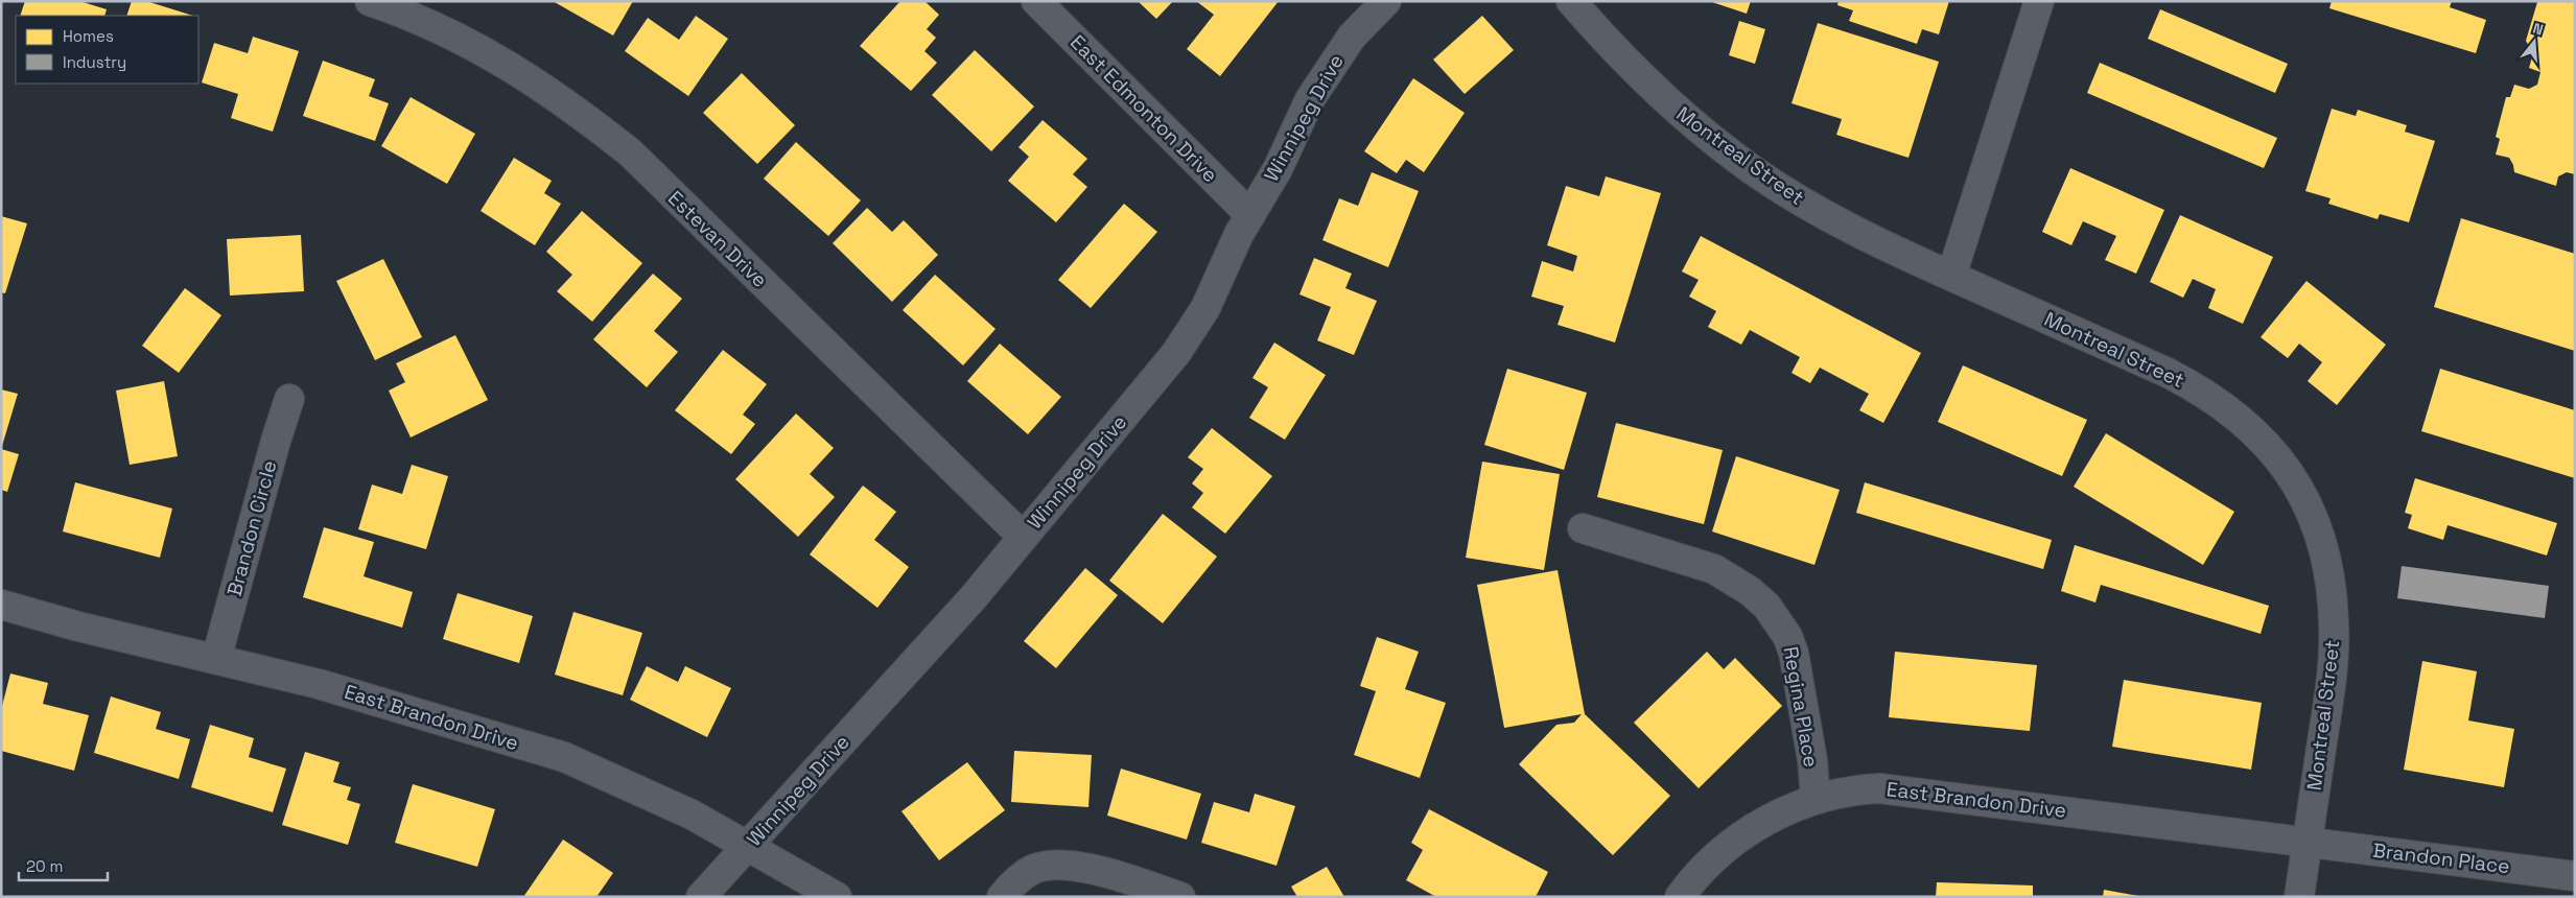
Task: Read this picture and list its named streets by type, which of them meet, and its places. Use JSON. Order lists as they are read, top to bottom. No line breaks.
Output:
{"streets":{"street":["East Edmonton Drive","Winnipeg Drive","Montreal Street","Estevan Drive","Brandon Circle","Regina Place","East Brandon Drive","Brandon Place"]},"crossings":[["East Edmonton Drive","Winnipeg Drive"],["Winnipeg Drive","Estevan Drive"],["Winnipeg Drive","East Brandon Drive"],["Montreal Street","East Brandon Drive"],["Montreal Street","Brandon Place"],["Brandon Circle","East Brandon Drive"],["Regina Place","East Brandon Drive"],["East Brandon Drive","Brandon Place"]],"legend":["Homes","Industry"],"scale_bar":"20 m","north":"top"}
